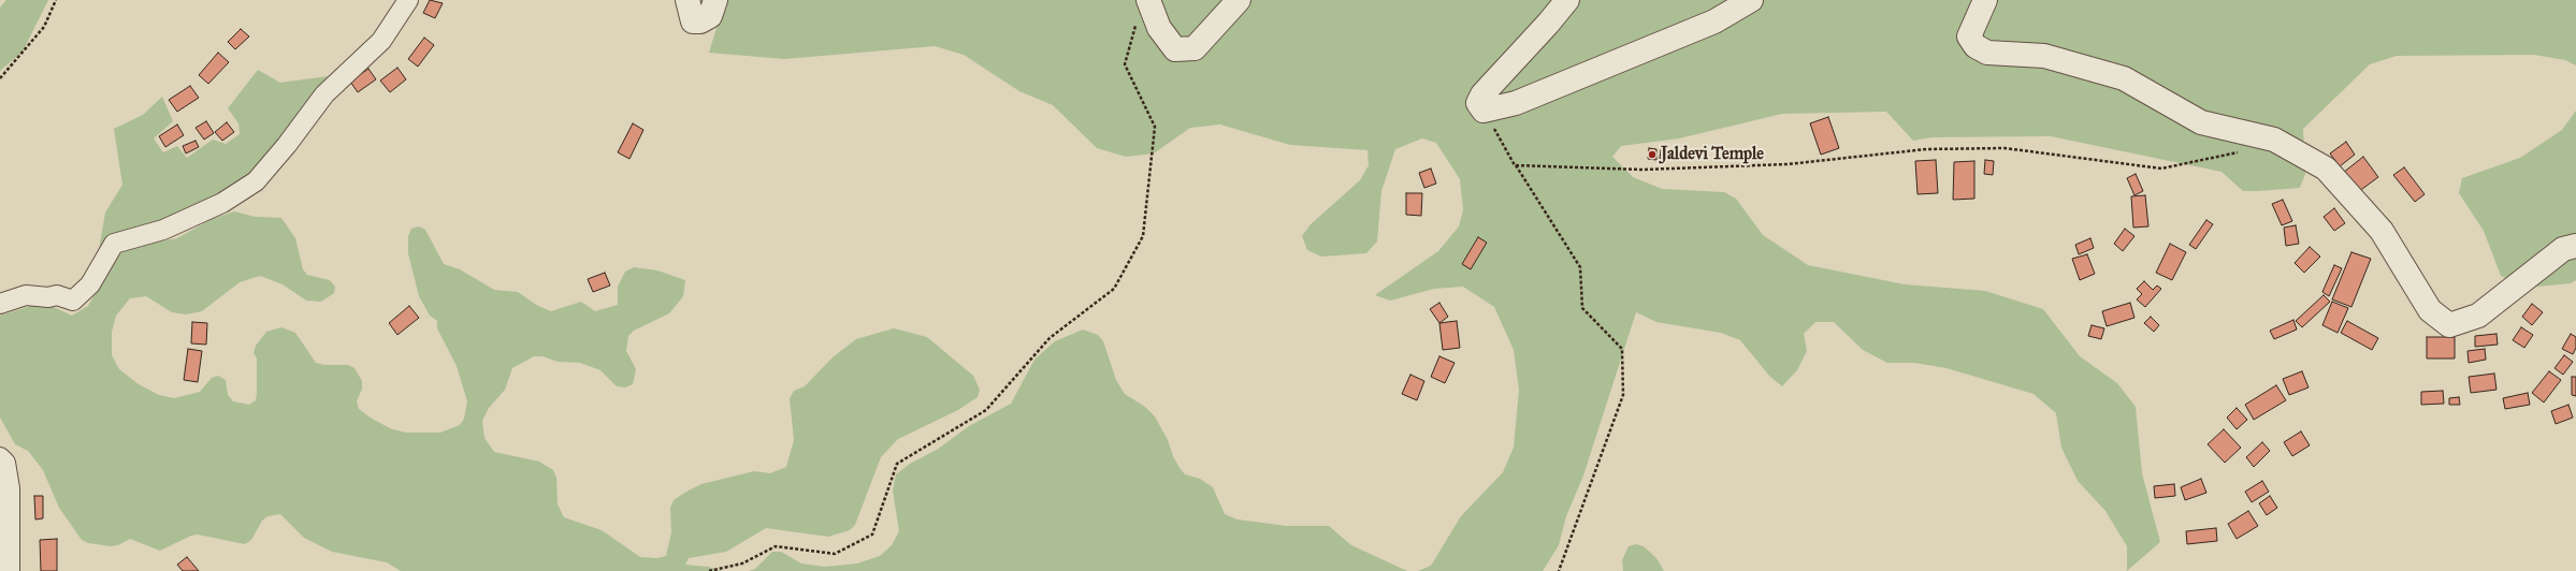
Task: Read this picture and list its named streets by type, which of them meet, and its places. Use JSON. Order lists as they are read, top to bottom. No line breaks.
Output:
{"places":["Jaldevi Temple"]}
